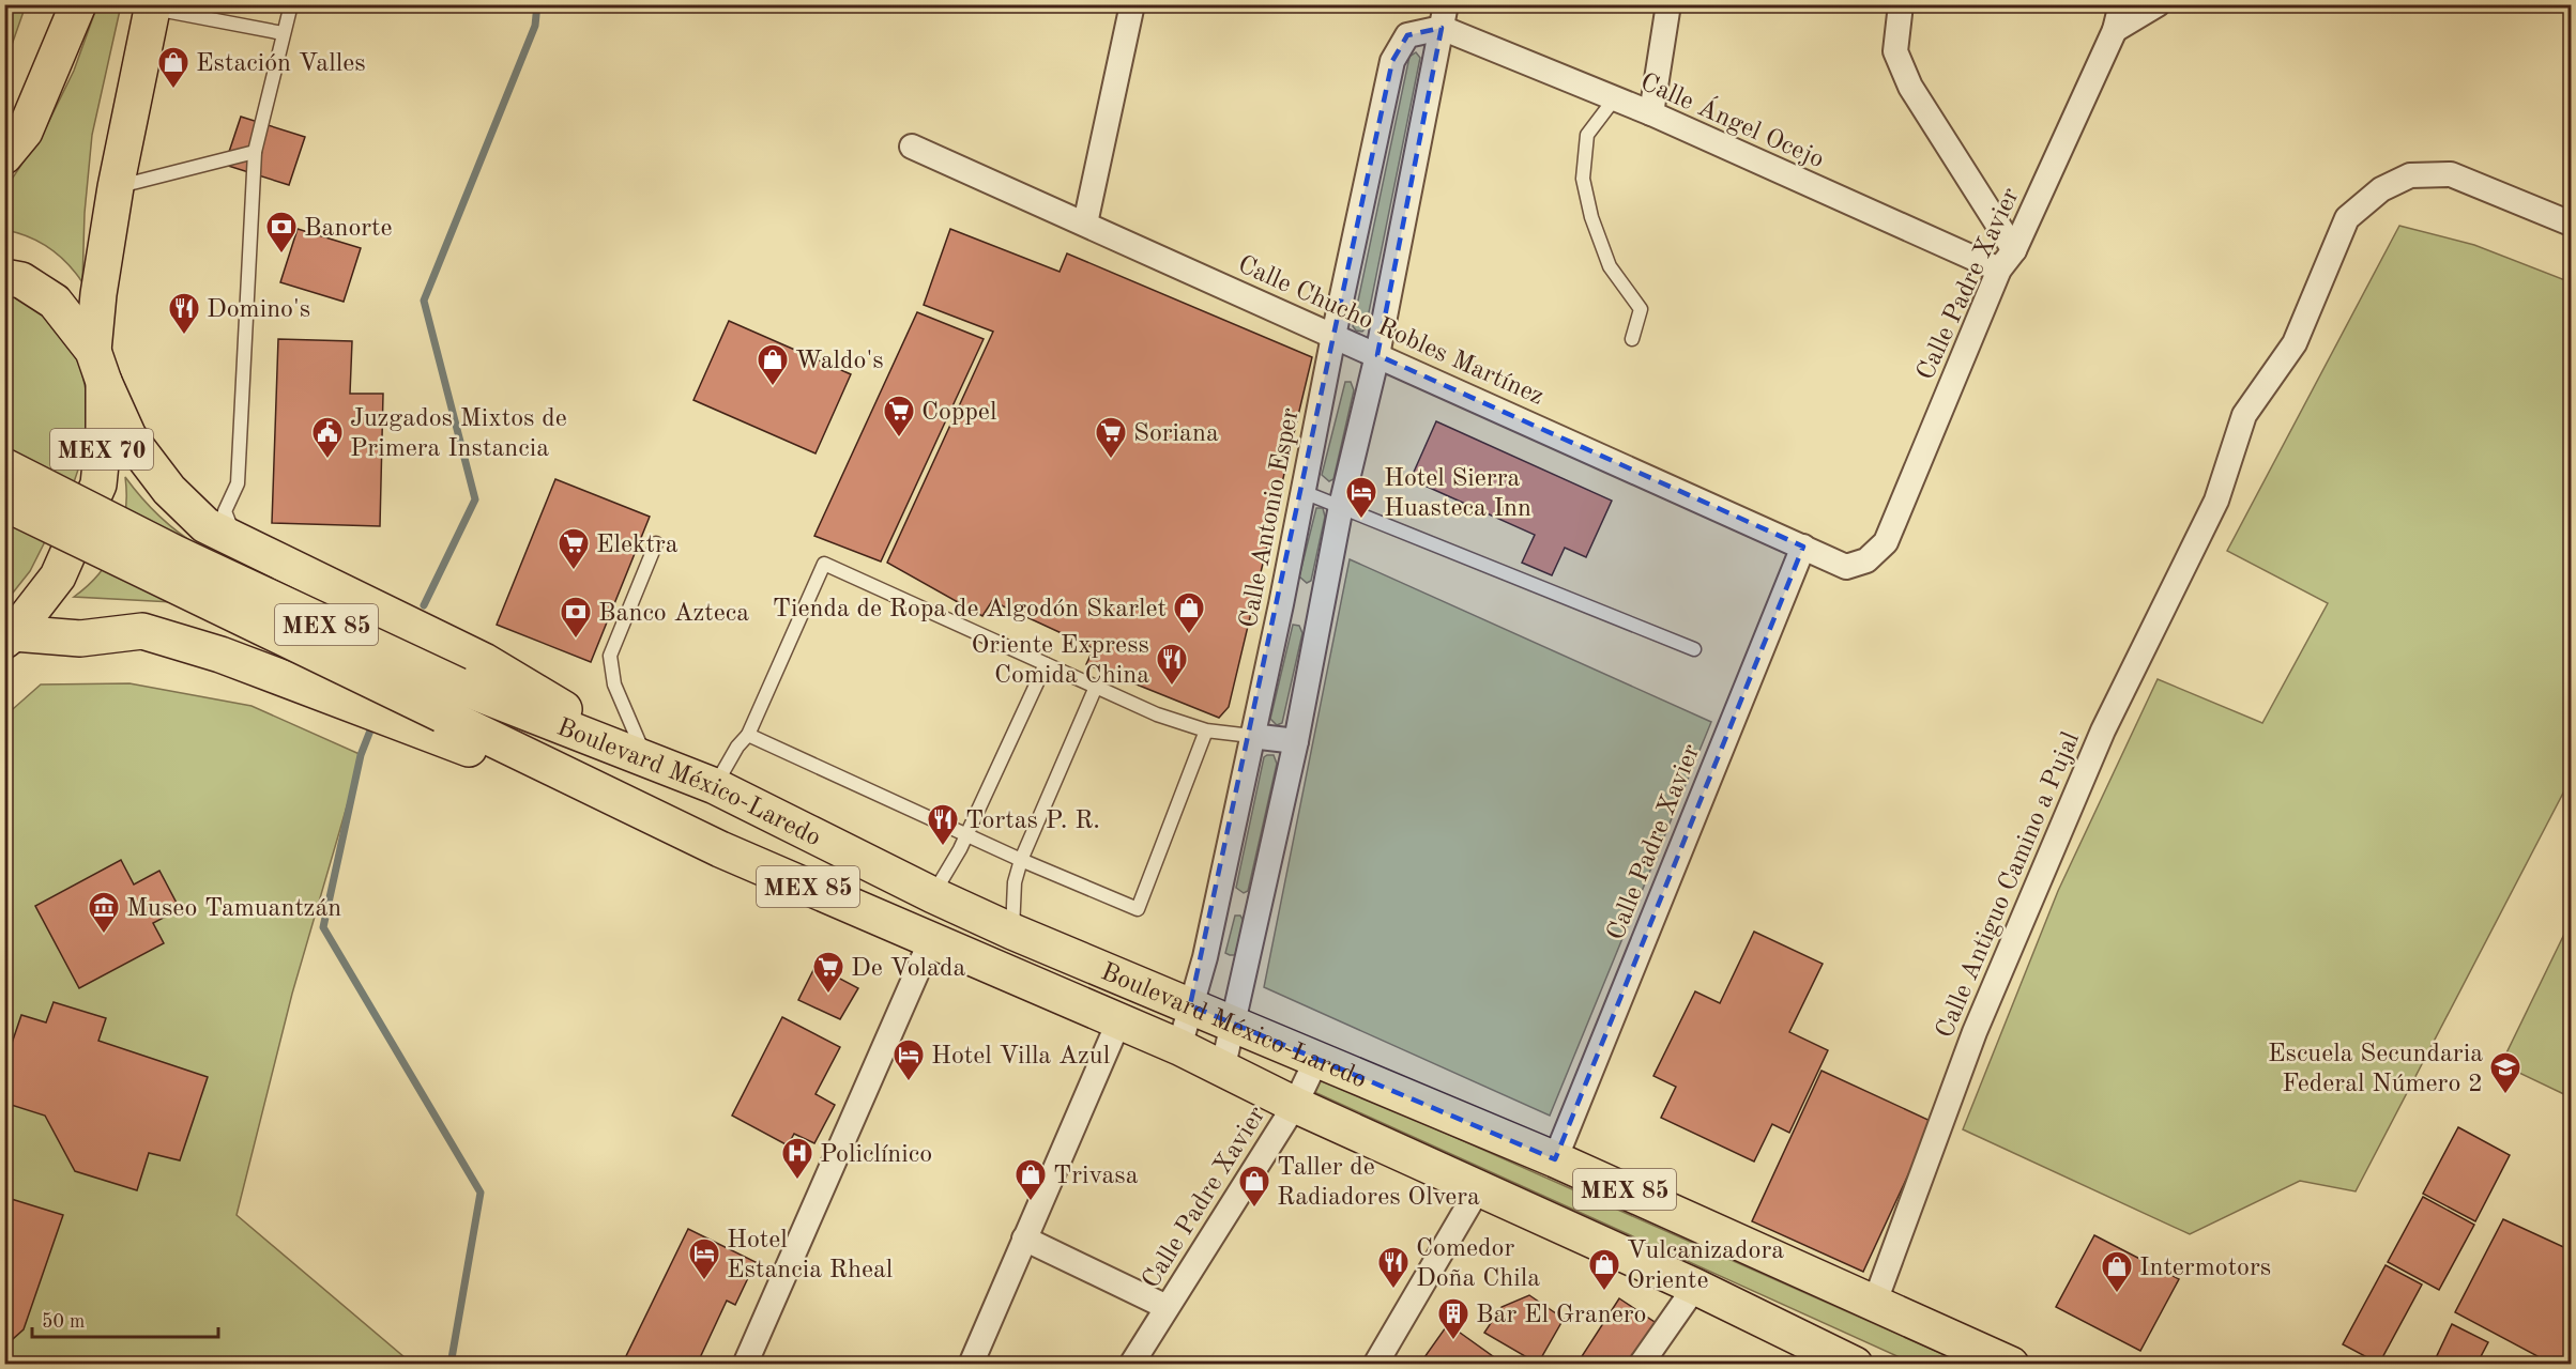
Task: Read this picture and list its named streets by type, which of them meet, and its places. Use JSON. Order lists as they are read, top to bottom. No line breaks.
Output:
{"streets":{"main road":["MEX 70","MEX 85","Boulevard México-Laredo"],"street":["Calle Ángel Ocejo","Calle Padre Xavier","Calle Chucho Robles Martínez","Calle Antonio Esper","Calle Antiguo Camino a Pujal"]},"crossings":[["Calle Ángel Ocejo","Calle Padre Xavier"],["Calle Ángel Ocejo","Calle Antonio Esper"],["Calle Padre Xavier","Calle Chucho Robles Martínez"],["Calle Padre Xavier","Boulevard México-Laredo"],["Calle Chucho Robles Martínez","Calle Antonio Esper"],["Calle Antonio Esper","Boulevard México-Laredo"],["MEX 85","Boulevard México-Laredo"],["Boulevard México-Laredo","Calle Antiguo Camino a Pujal"]],"places":{"shop":["Estación Valles","Waldo's","Tienda de Ropa de Algodón Skarlet","Trivasa","Taller de Radiadores Olvera","Vulcanizadora Oriente","Intermotors"],"bank":["Banorte","Banco Azteca"],"restaurant":["Domino's","Oriente Express Comida China","Tortas P. R.","Comedor Doña Chila"],"supermarket":["Coppel","Soriana","Elektra","De Volada"],"public building":["Juzgados Mixtos de Primera Instancia"],"hotel":["Hotel Sierra Huasteca Inn","Hotel Villa Azul","Hotel Estancia Rheal"],"museum":["Museo Tamuantzán"],"school or university":["Escuela Secundaria Federal Número 2"],"hospital":["Policlínico"],"building":["Bar El Granero"]},"scale_bar":"50 m"}
